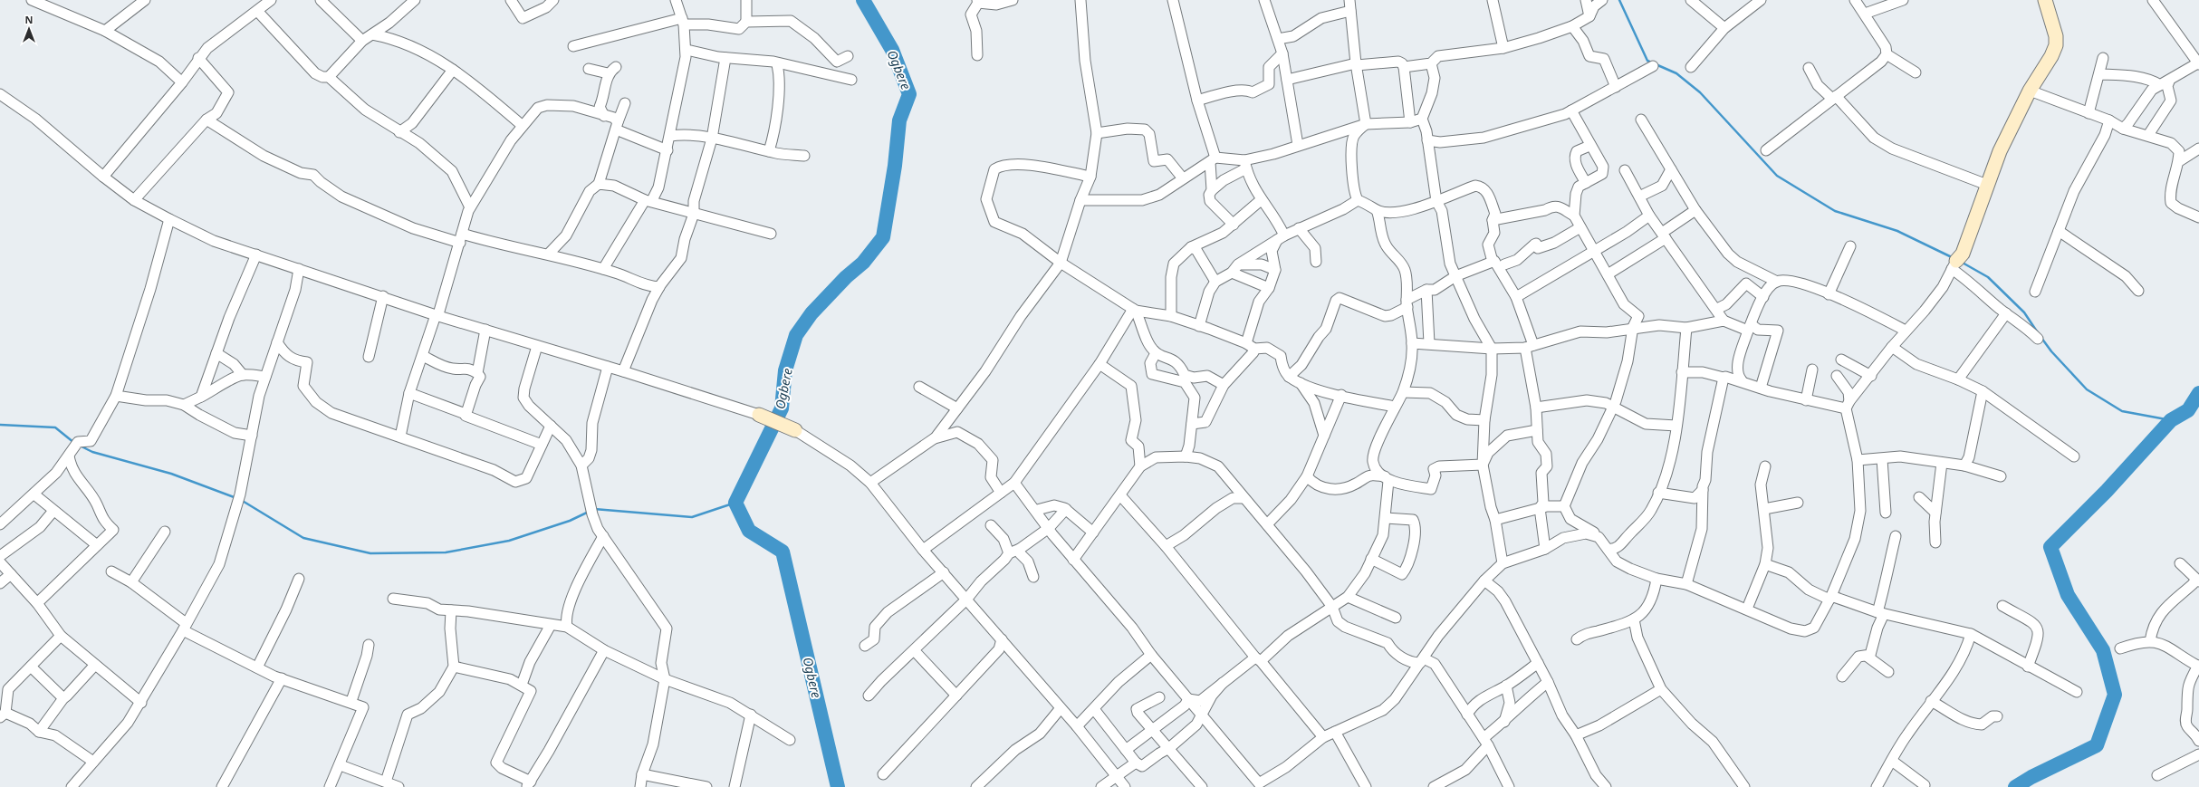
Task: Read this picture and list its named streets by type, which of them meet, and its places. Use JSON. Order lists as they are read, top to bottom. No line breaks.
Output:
{"water":["Ogbere"],"north":"top"}
